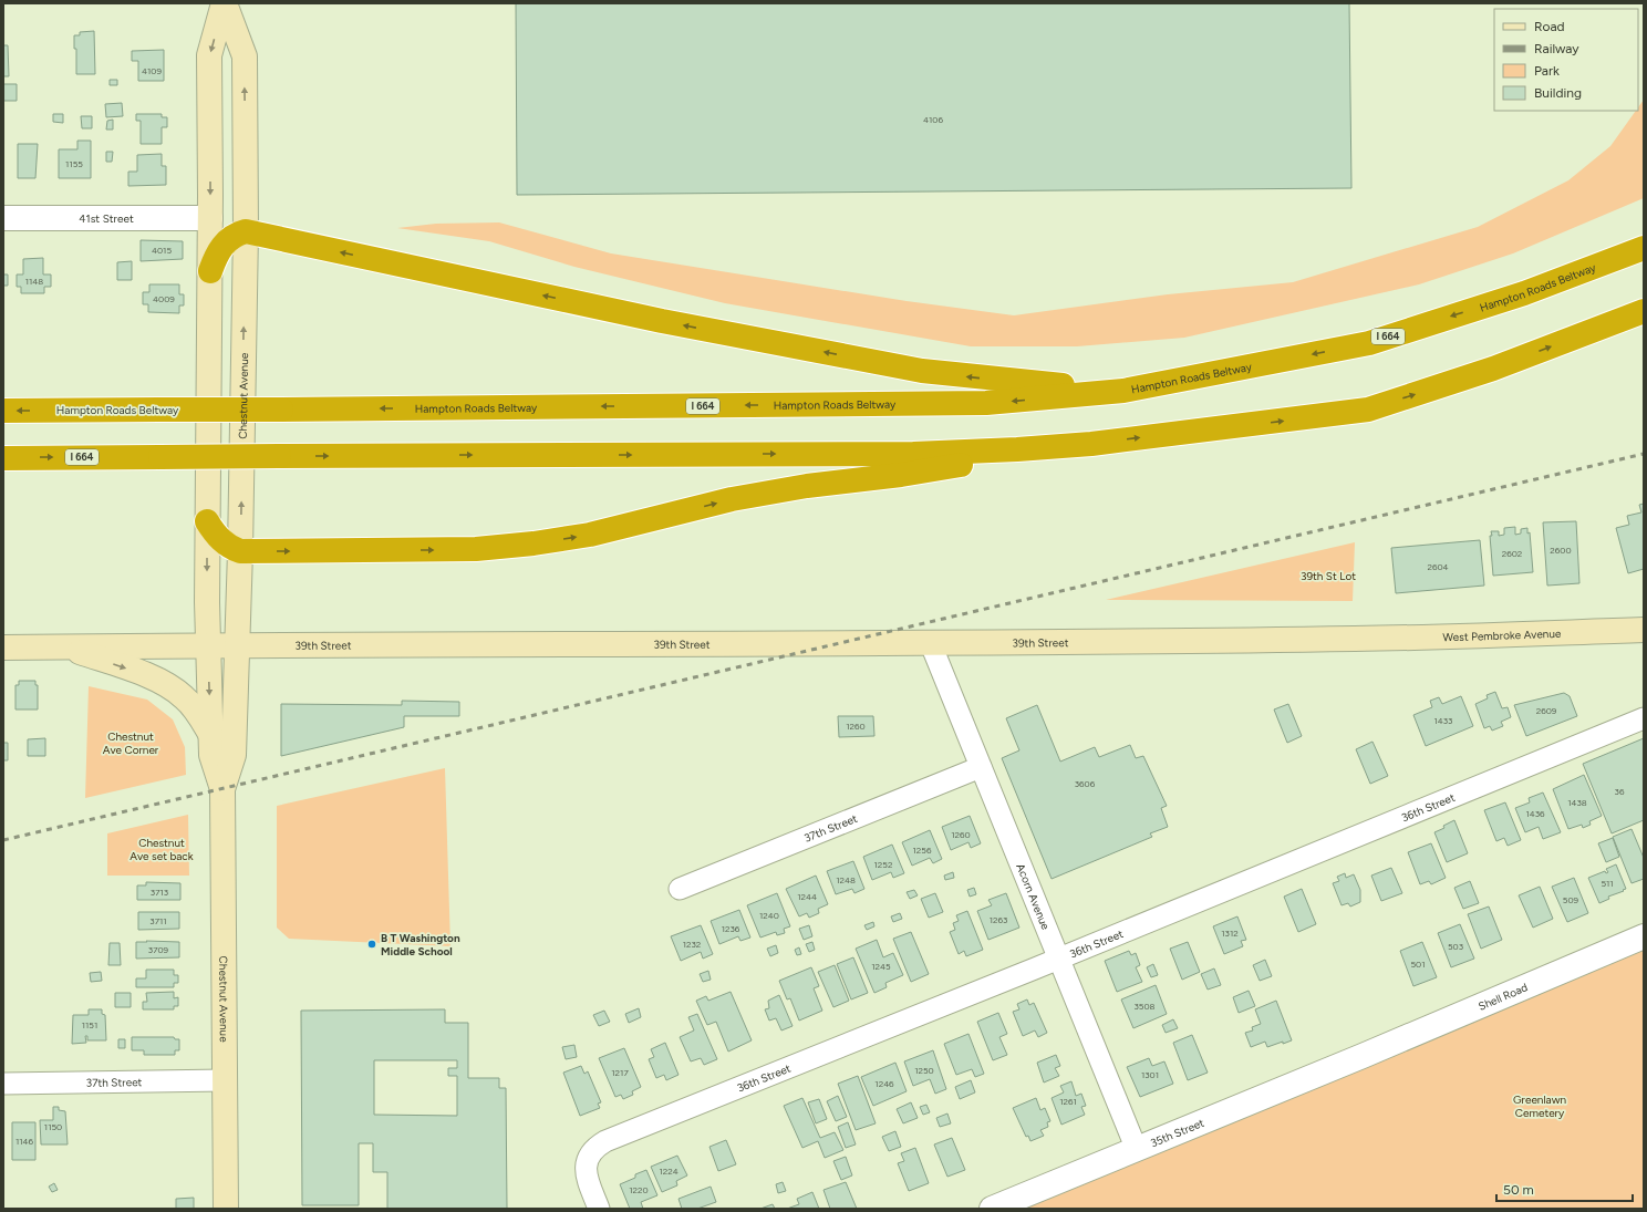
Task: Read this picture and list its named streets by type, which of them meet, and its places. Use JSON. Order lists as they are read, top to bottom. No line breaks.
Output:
{"streets":{"highway":["Hampton Roads Beltway","I 664"],"main road":["Chestnut Avenue","West Pembroke Avenue","39th Street"],"street":["41st Street","36th Street","37th Street","Acorn Avenue","Shell Road","35th Street"]},"crossings":[["41st Street","Chestnut Avenue"],["Chestnut Avenue","39th Street"],["Chestnut Avenue","37th Street"],["West Pembroke Avenue","39th Street"],["39th Street","Acorn Avenue"],["36th Street","Acorn Avenue"],["37th Street","Acorn Avenue"],["Acorn Avenue","35th Street"],["Shell Road","35th Street"]],"parks":["39th St Lot","Chestnut Ave Corner","Chestnut Ave set back","Greenlawn Cemetery"],"places":["B T Washington Middle School"],"house_numbers":["4109","4106","1155","4015","1148","4009","2600","2602","2604","2609","1433","1260","3606","36","1438","1436","1260","1256","1252","1248","511","3713","1244","509","1240","1263","3711","1236","1312","1232","503","3709","501","1245","3508","1151","1250","1217","1301","1246","1261","1150","1146","1224","1220"],"legend":["Road","Railway","Park","Building"],"scale_bar":"50 m"}
